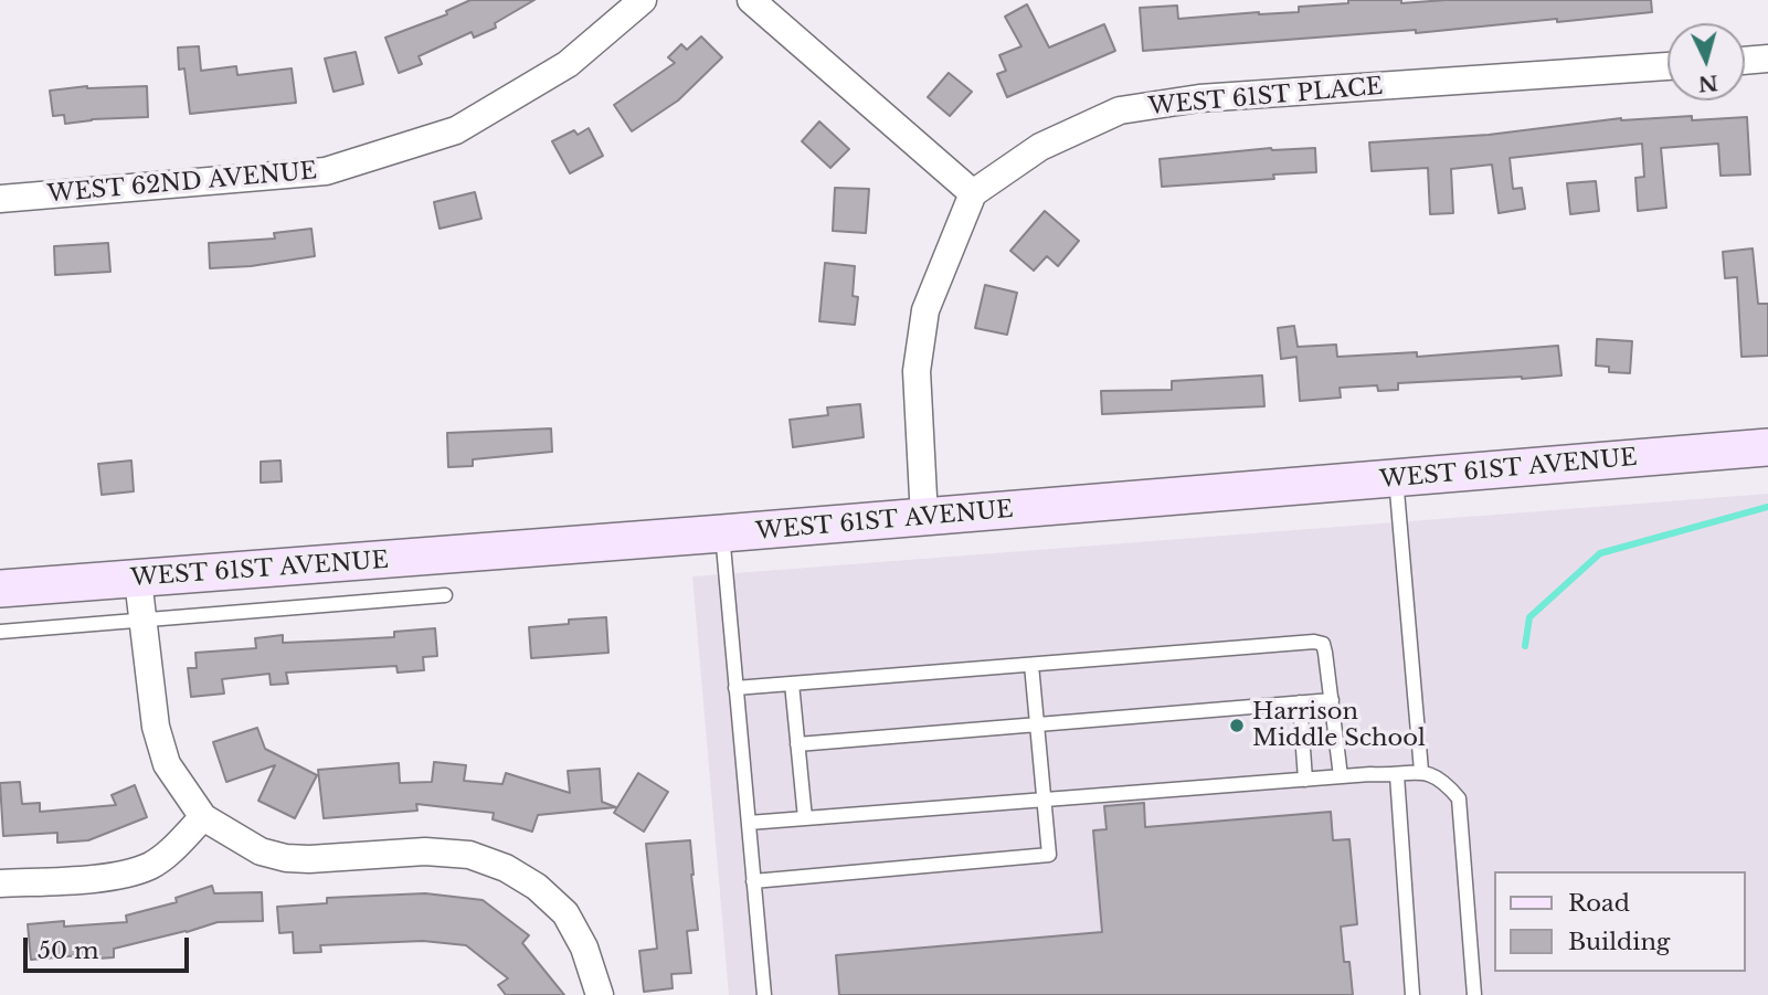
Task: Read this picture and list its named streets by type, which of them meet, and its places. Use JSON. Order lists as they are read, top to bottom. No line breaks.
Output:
{"streets":{"main road":["WEST 61ST AVENUE"],"street":["WEST 61ST PLACE","WEST 62ND AVENUE"]},"places":["Harrison Middle School"],"legend":["Road","Building"],"scale_bar":"50 m","north":"bottom"}
